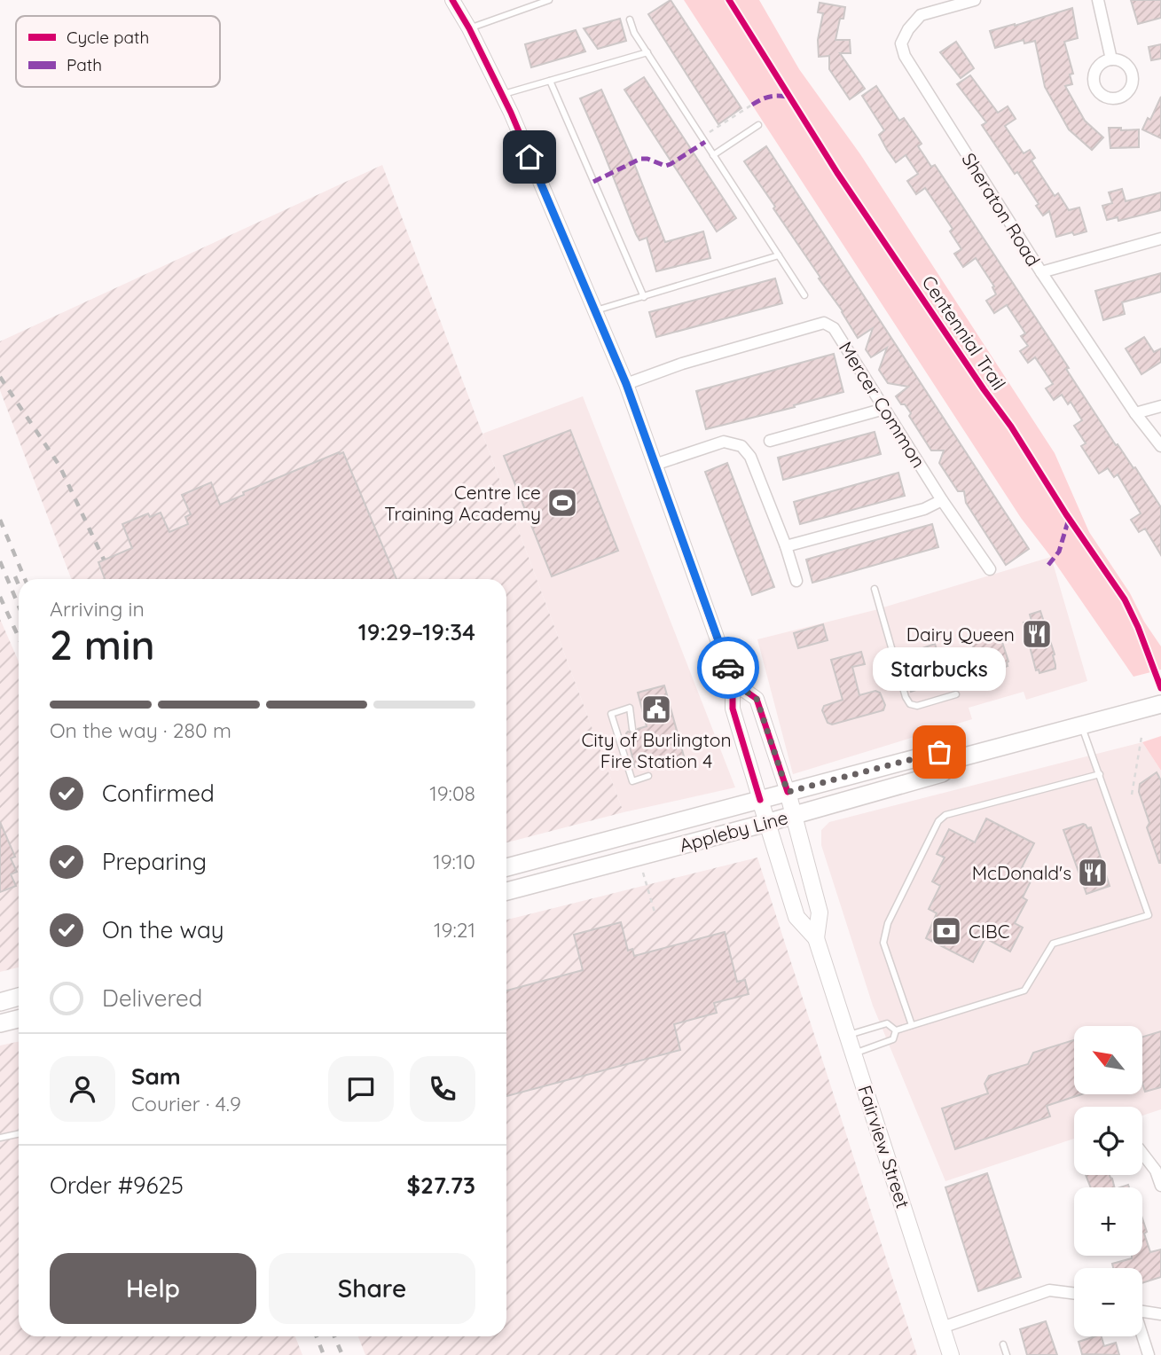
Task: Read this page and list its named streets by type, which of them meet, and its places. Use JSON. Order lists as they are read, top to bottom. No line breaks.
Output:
{"streets":{"main road":["Appleby Line","Fairview Street"],"street":["Sheraton Road","Mercer Common"],"cycle path":["Centennial Trail"]},"crossings":[["Mercer Common","Fairview Street"],["Appleby Line","Fairview Street"]],"places":{"sports":["Centre Ice Training Academy"],"restaurant":["Dairy Queen","McDonald's"],"public building":["City of Burlington Fire Station 4"],"other":["Starbucks"],"bank":["CIBC"]},"legend":["Cycle path","Path"],"north":"top left","page":{"heading":["2 min","Arriving in","19:29–19:34"],"panel":["Sam","Courier · 4.9","Order #9625","$27.73"],"bubble":"Starbucks","bar":"On the way · 280 m","list":[["Confirmed","19:08"],["Preparing","19:10"],["On the way","19:21"],"Delivered"],"map_buttons":["+","−"],"buttons":["Help","Share"]}}
